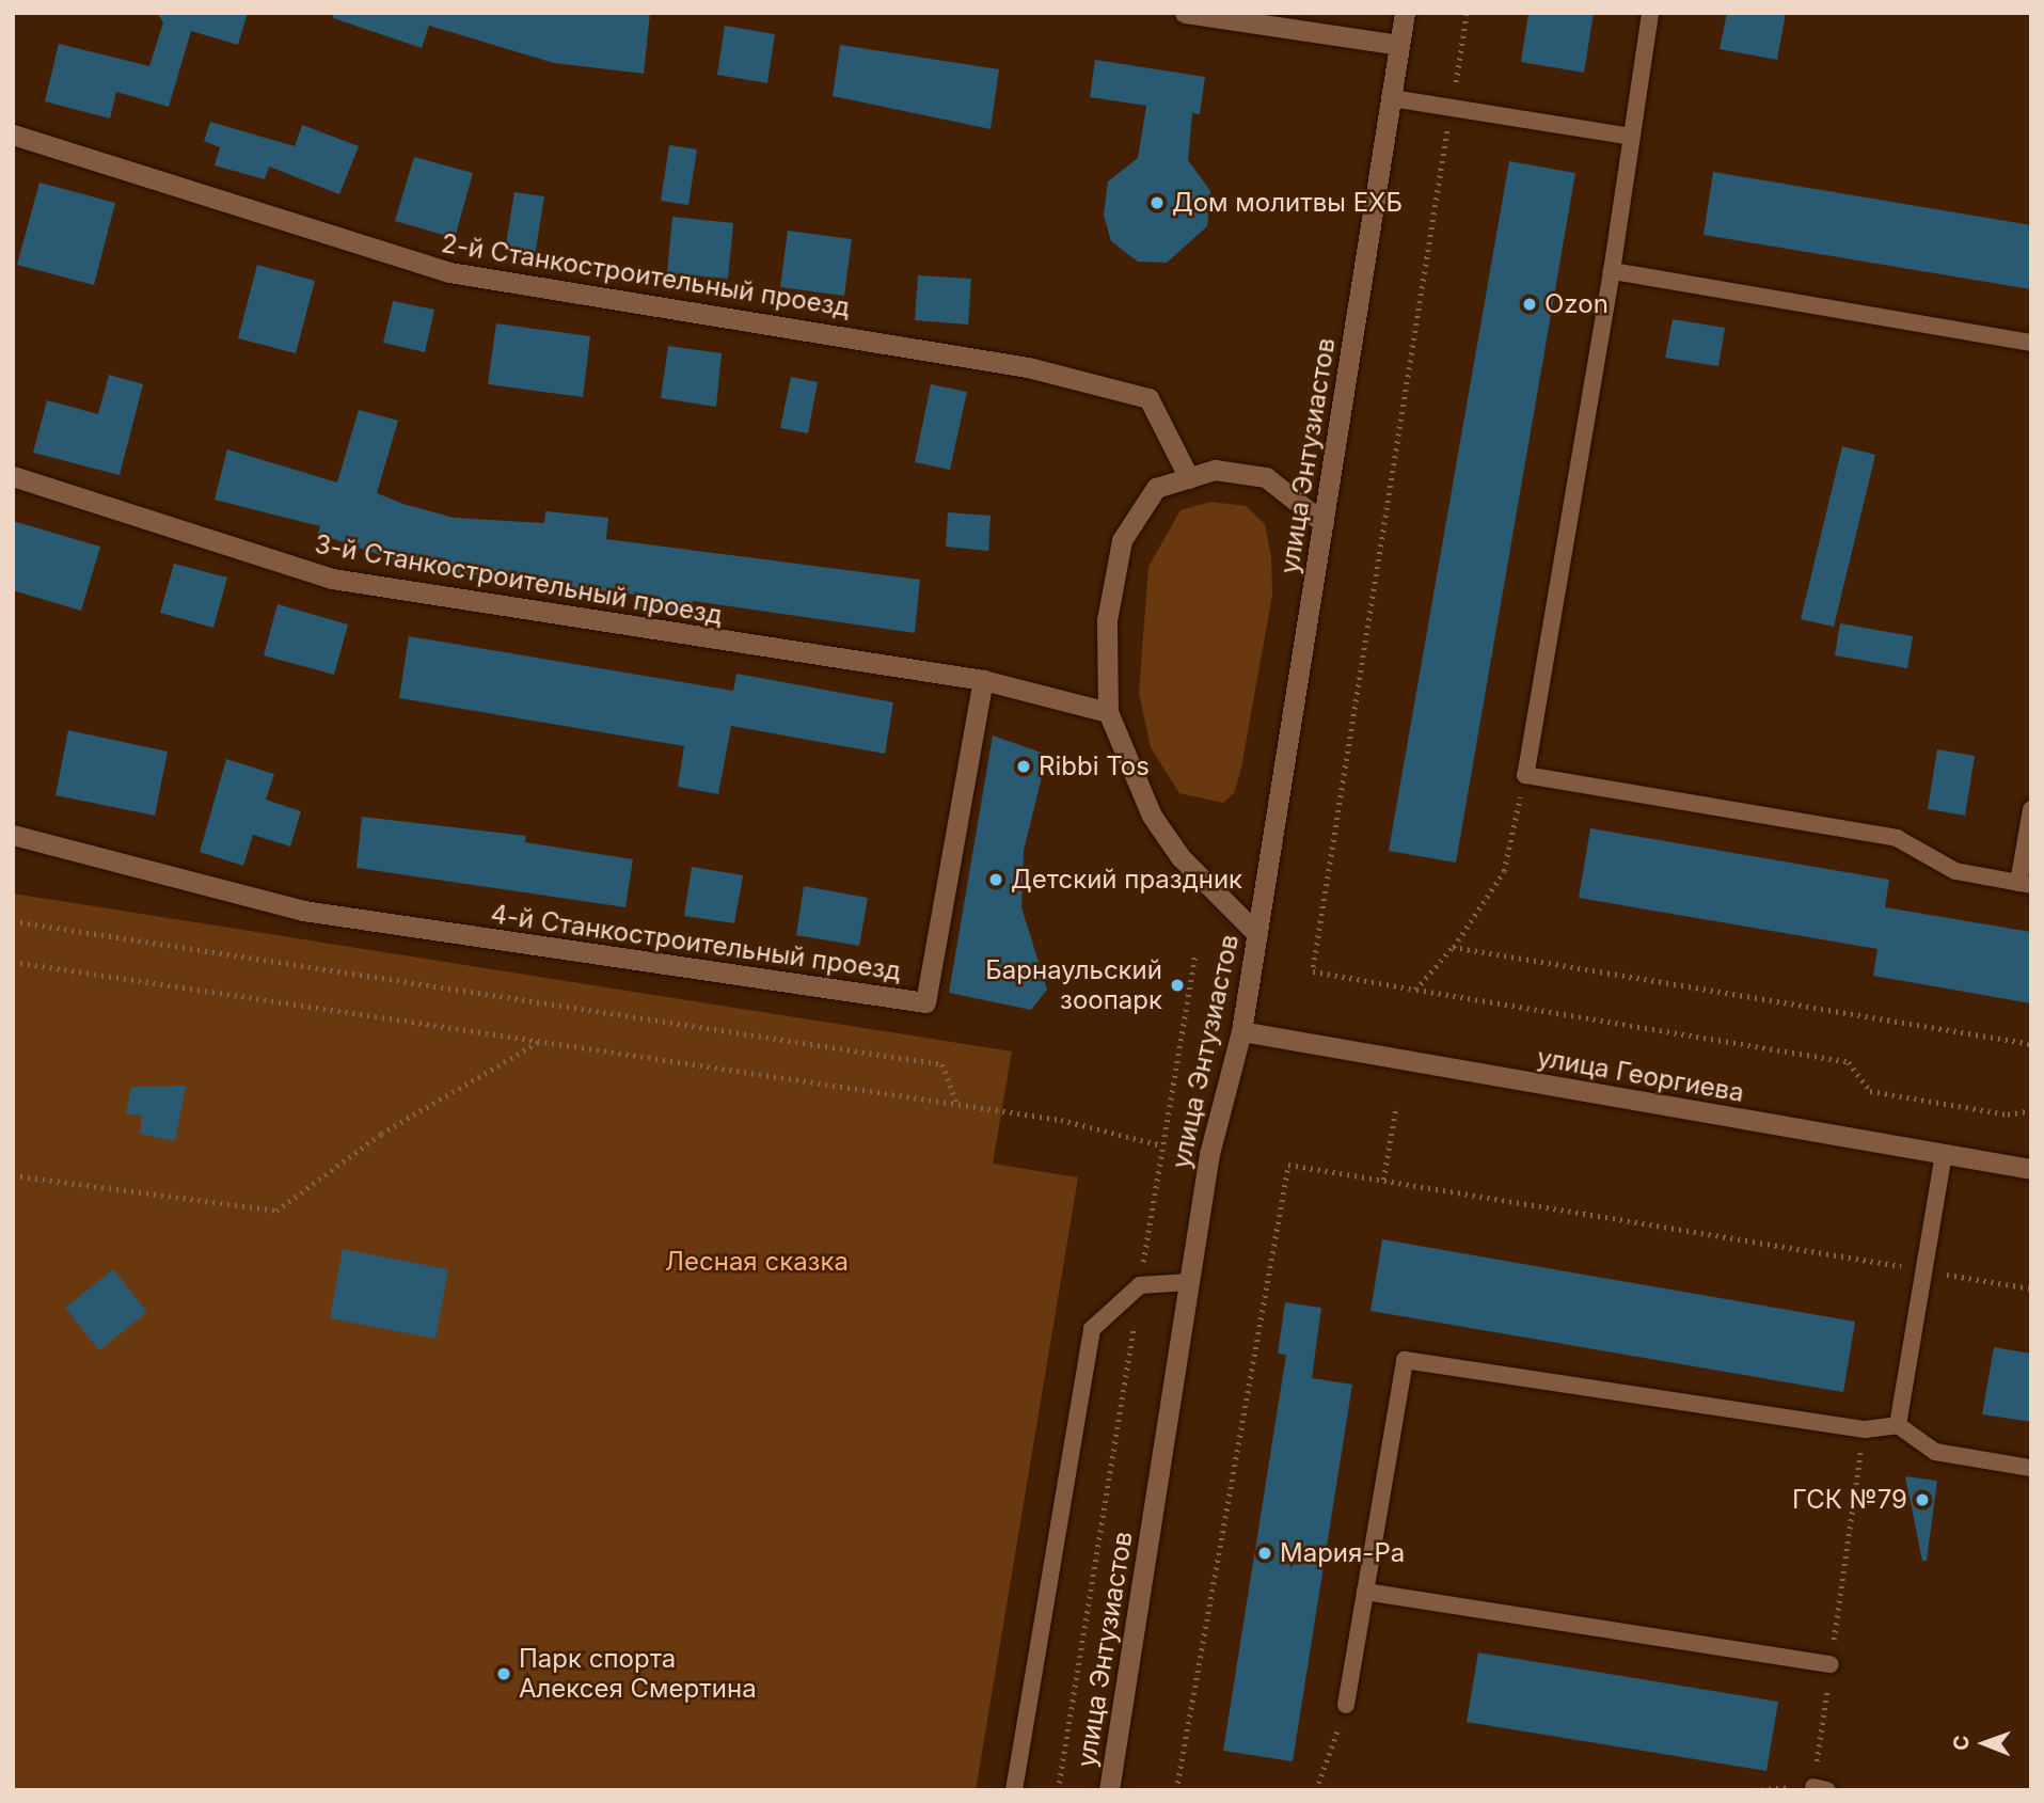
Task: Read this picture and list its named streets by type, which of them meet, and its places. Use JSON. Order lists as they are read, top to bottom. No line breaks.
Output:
{"streets":{"street":["2-й Станкостроительный проезд","улица Энтузиастов","3-й Станкостроительный проезд","4-й Станкостроительный проезд","улица Георгиева"]},"crossings":[["улица Энтузиастов","улица Георгиева"],["3-й Станкостроительный проезд","4-й Станкостроительный проезд"]],"parks":["Лесная сказка"],"places":["Дом молитвы ЕХБ","Ozon","Ribbi Tos","Детский праздник","Барнаульский зоопарк","ГСК №79","Мария-Ра","Парк спорта Алексея Смертина"],"north":"left"}
